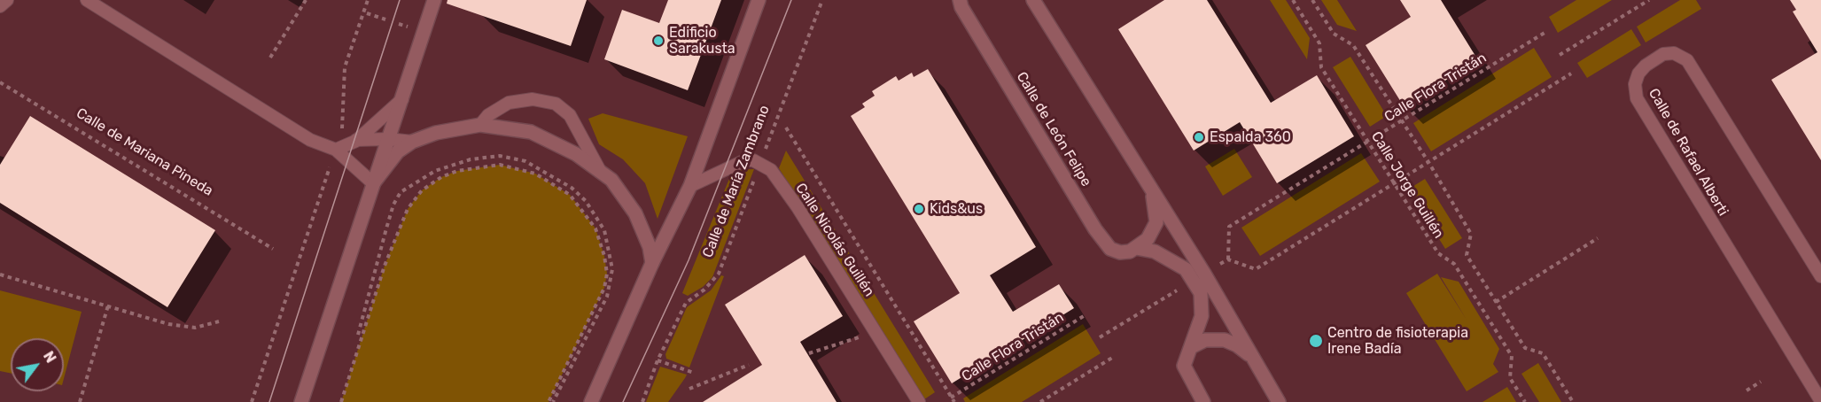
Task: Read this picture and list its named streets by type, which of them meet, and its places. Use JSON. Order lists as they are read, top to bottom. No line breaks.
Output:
{"streets":{"street":["Calle de León Felipe"],"lane":["Calle de Rafael Alberti","Calle Nicolás Guillén"],"path":["Calle Flora Tristán","Calle de Mariana Pineda","Calle de María Zambrano","Calle Jorge Guillén"]},"crossings":[["Calle Flora Tristán","Calle Jorge Guillén"],["Calle Flora Tristán","Calle Nicolás Guillén"],["Calle de María Zambrano","Calle Nicolás Guillén"]],"places":["Edificio Sarakusta","Espalda 360","Kids&us","Centro de fisioterapia Irene Badía"],"north":"top right"}
